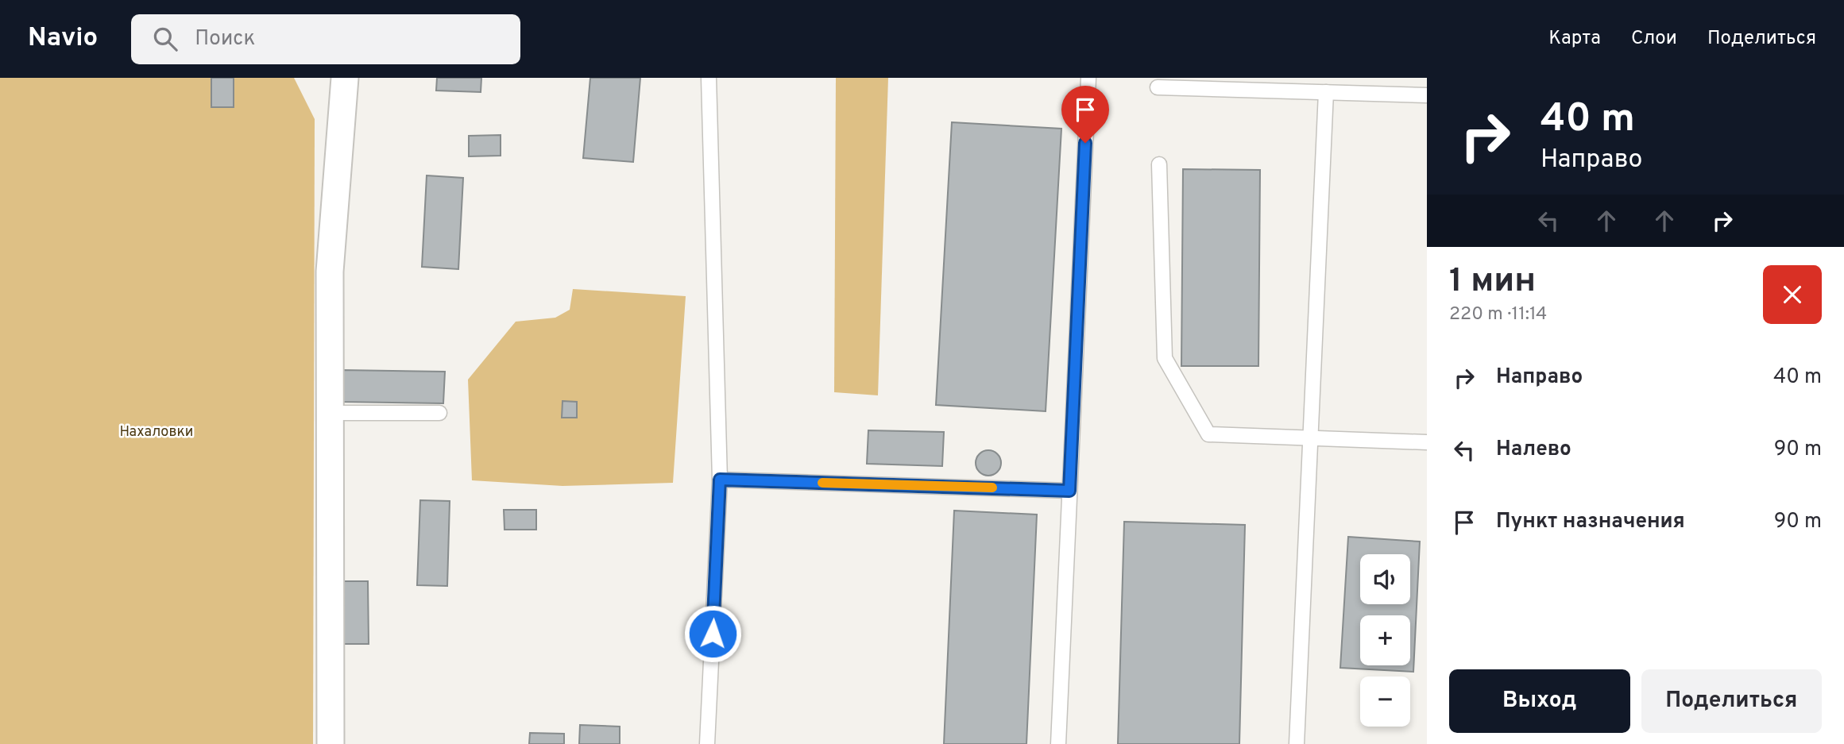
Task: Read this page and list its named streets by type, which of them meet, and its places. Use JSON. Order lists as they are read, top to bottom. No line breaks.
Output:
{"parks":["Нахаловки"],"page":{"header":"Navio","search":"Поиск","nav":["Карта","Слои","Поделиться"],"turn":["40 m","Направо"],"heading":["1 мин","220 m · 11:14"],"list":[{"name":"Направо","value":"40 m"},{"name":"Налево","value":"90 m"},{"name":"Пункт назначения","value":"90 m"}],"map_buttons":["+","−"],"buttons":["Выход","Поделиться"]}}
